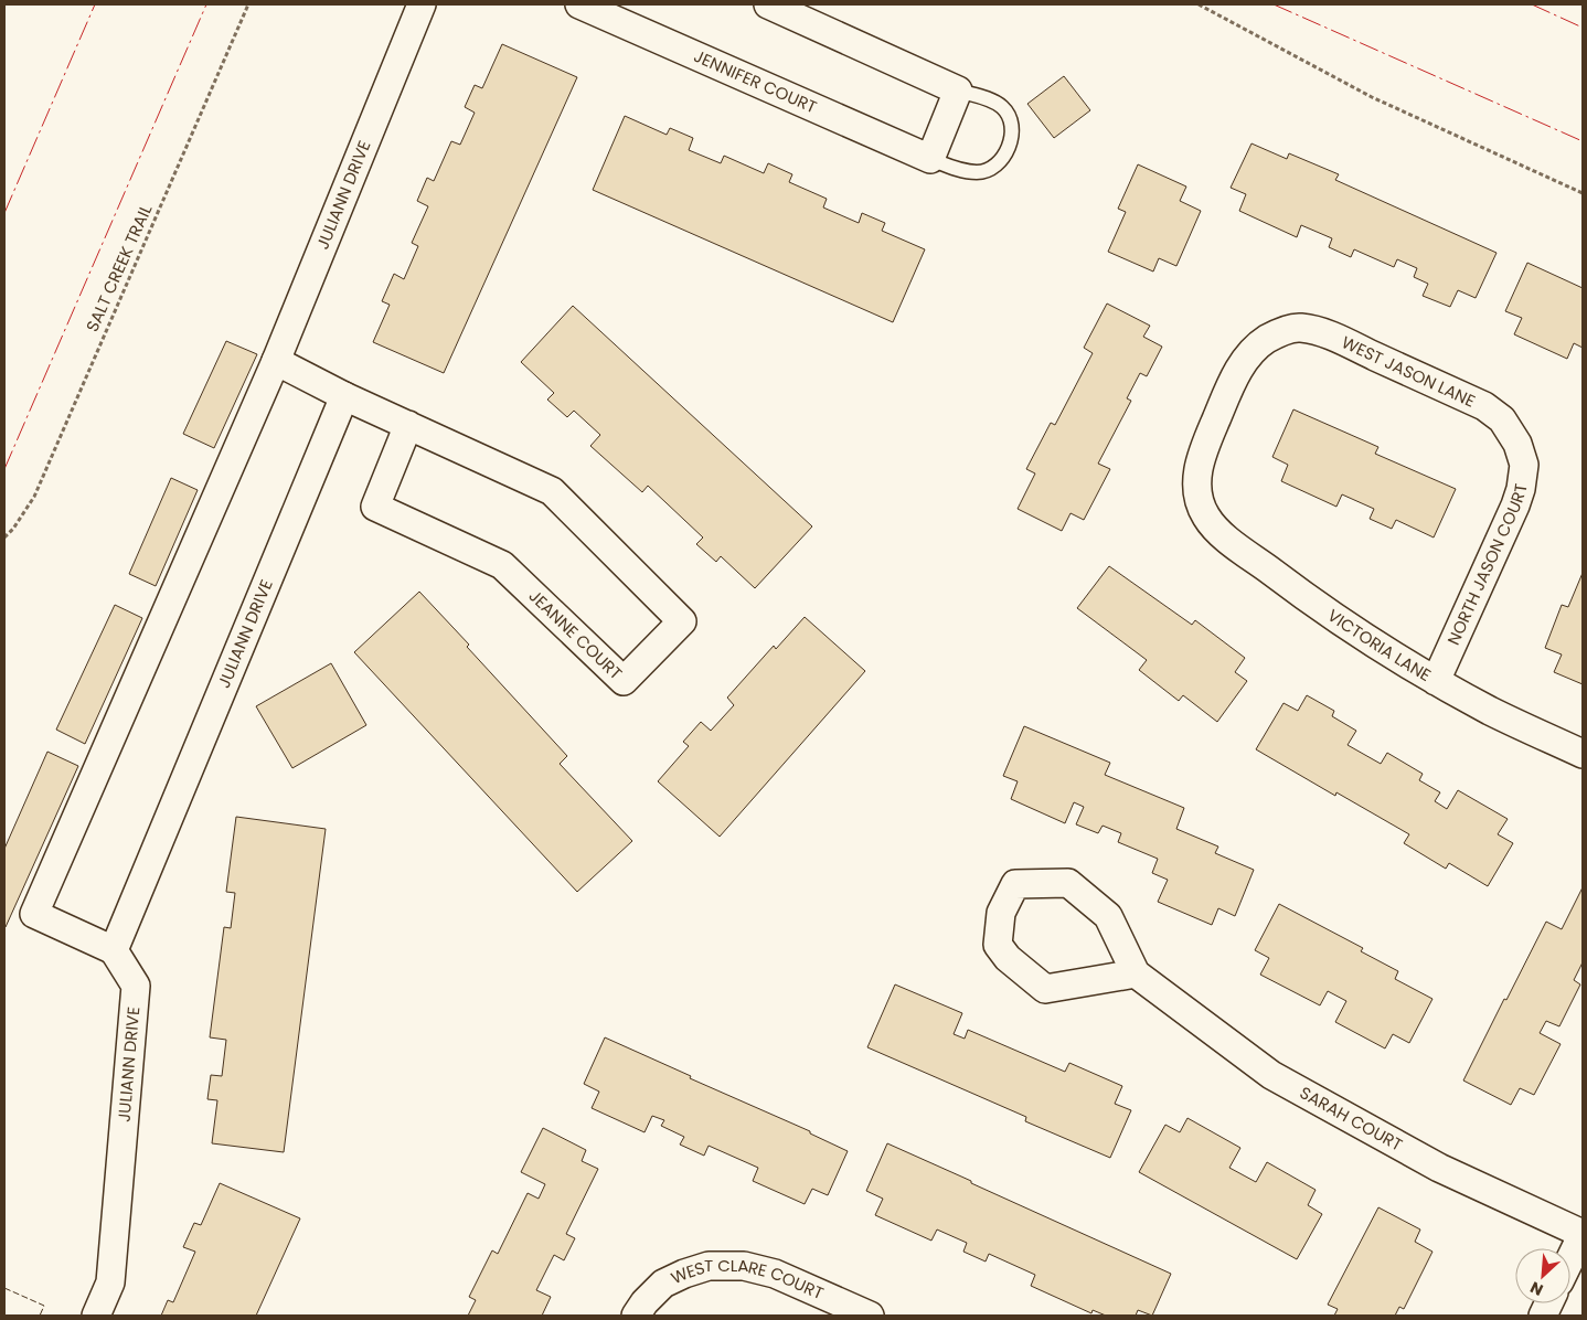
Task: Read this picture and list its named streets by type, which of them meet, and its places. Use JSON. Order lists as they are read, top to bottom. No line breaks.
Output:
{"streets":{"street":["JENNIFER COURT","JULIANN DRIVE","WEST JASON LANE","NORTH JASON COURT","JEANNE COURT","VICTORIA LANE","SARAH COURT","WEST CLARE COURT"],"path":["SALT CREEK TRAIL"]},"crossings":[["JULIANN DRIVE","JEANNE COURT"],["WEST JASON LANE","NORTH JASON COURT"],["WEST JASON LANE","VICTORIA LANE"],["NORTH JASON COURT","VICTORIA LANE"]],"north":"bottom left"}
